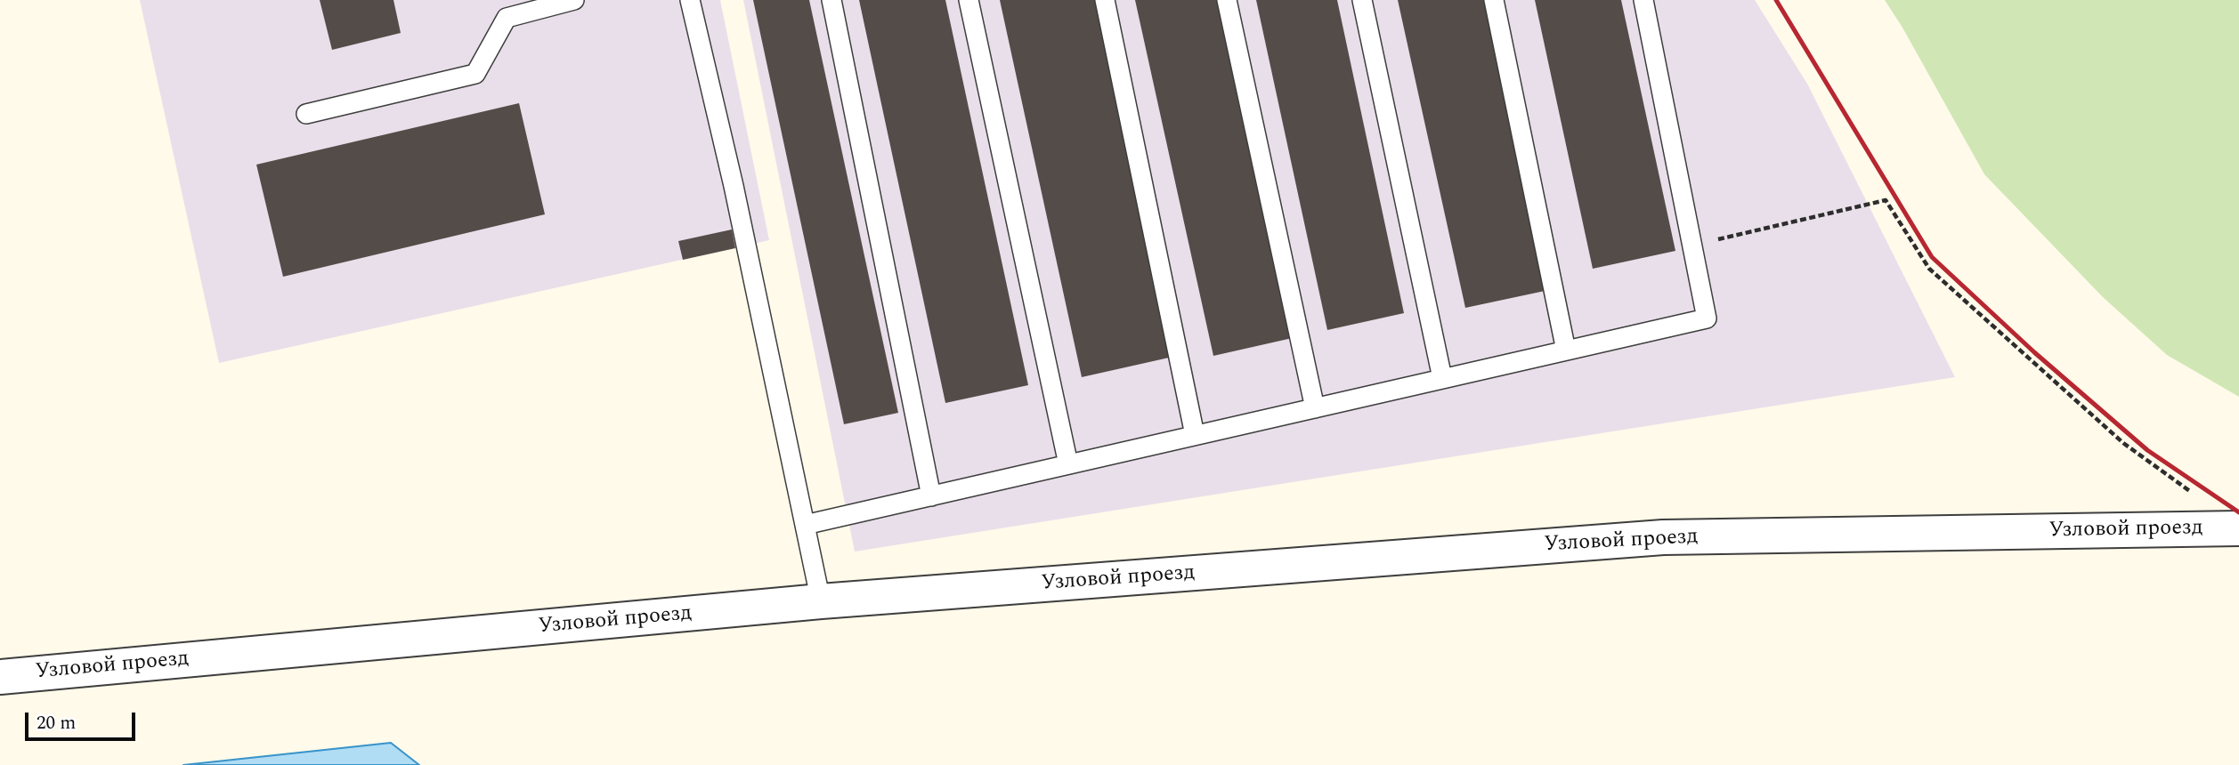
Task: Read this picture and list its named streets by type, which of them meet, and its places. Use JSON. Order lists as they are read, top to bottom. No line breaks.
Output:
{"streets":{"street":["Узловой проезд"]},"scale_bar":"20 m"}
